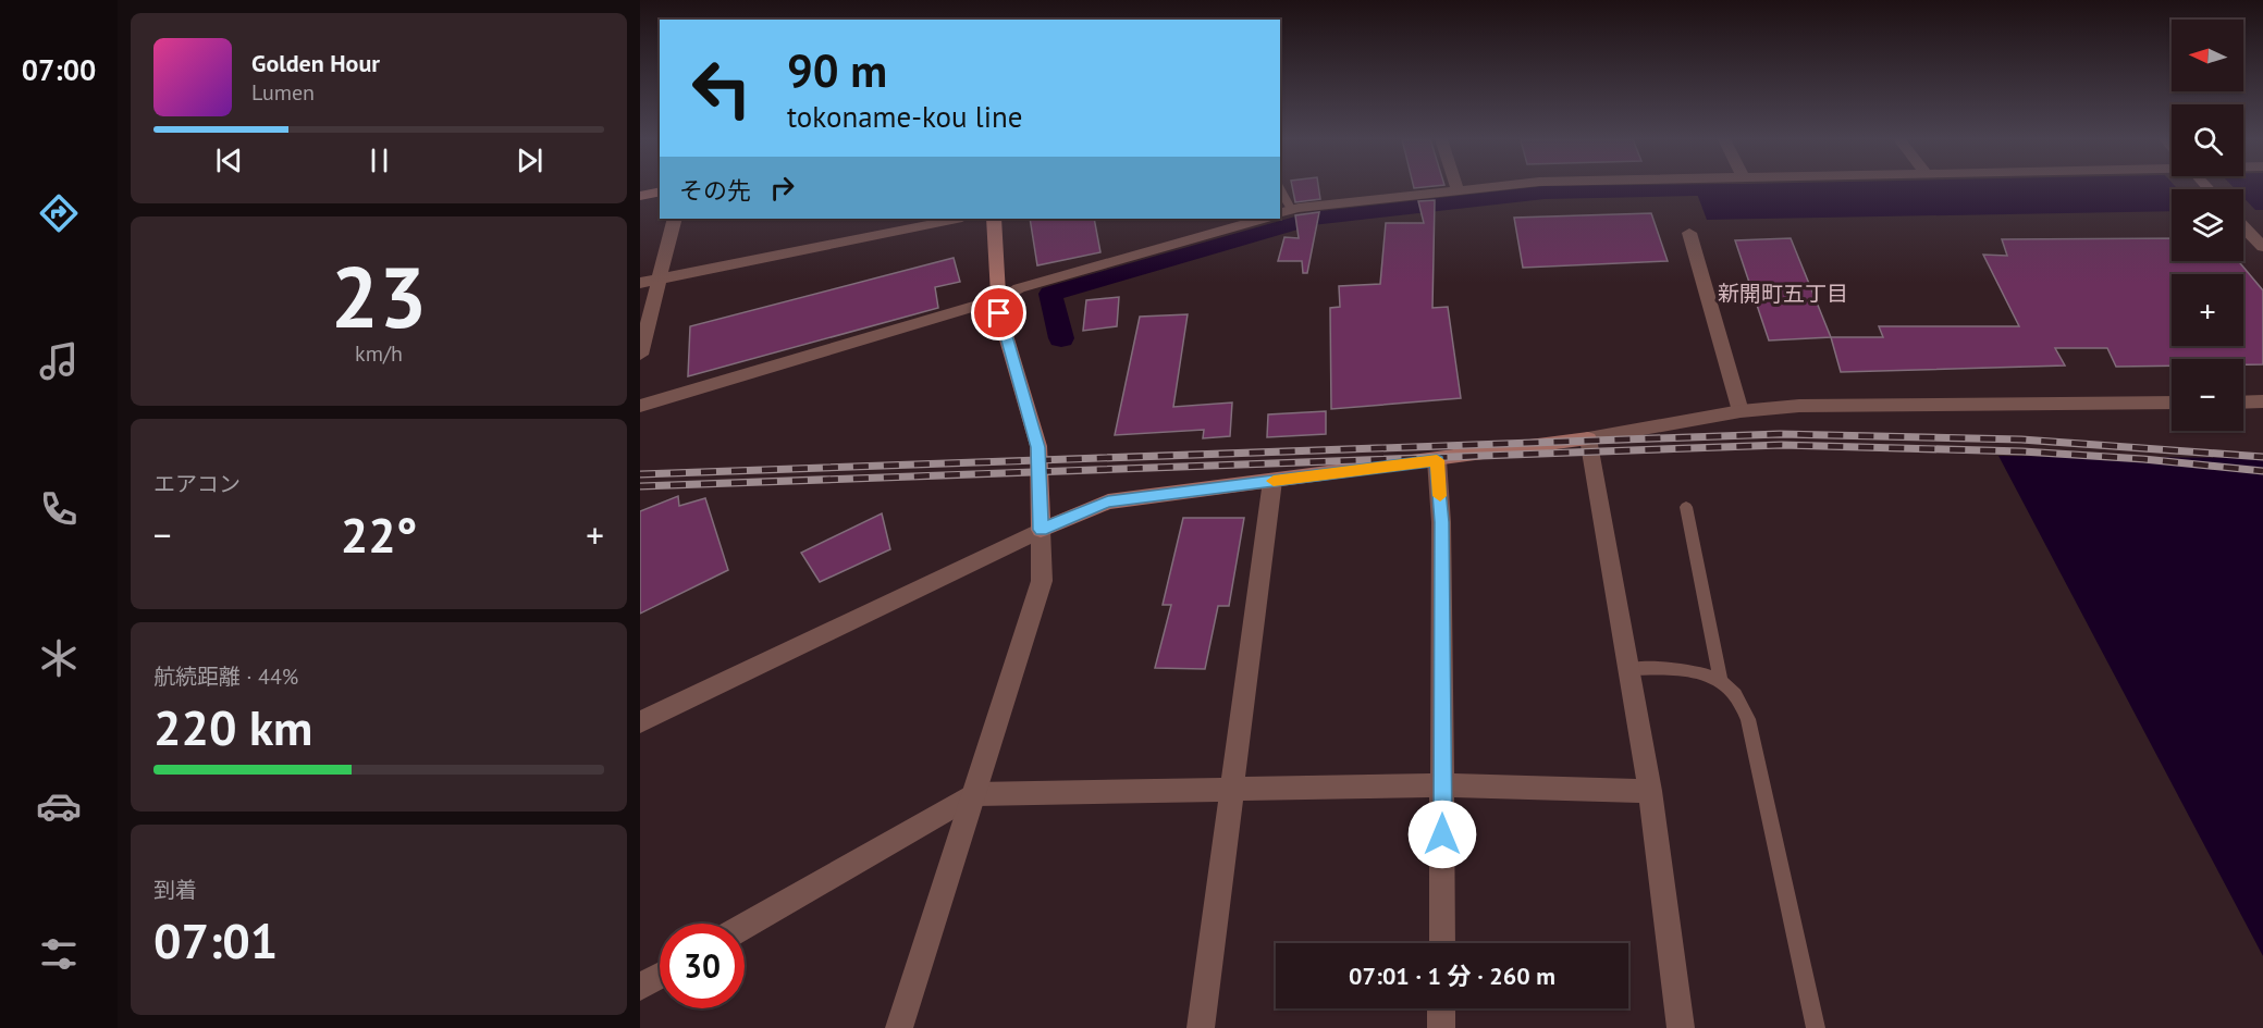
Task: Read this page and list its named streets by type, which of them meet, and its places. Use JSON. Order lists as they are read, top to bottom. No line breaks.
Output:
{"districts":["新開町五丁目"],"north":"left","page":{"tabs":"07:00","map_buttons":["+","−"],"turn":["90 m","tokoname-kou line"],"song":["Golden Hour","Lumen"],"then":"その先","tile":[["23","km/h"],"エアコン",["航続距離 · 44%","220 km"],["到着","07:01"]],"heat":["−","22°","+"],"limit":"30","trip":"07:01 · 1 分 · 260 m"}}
